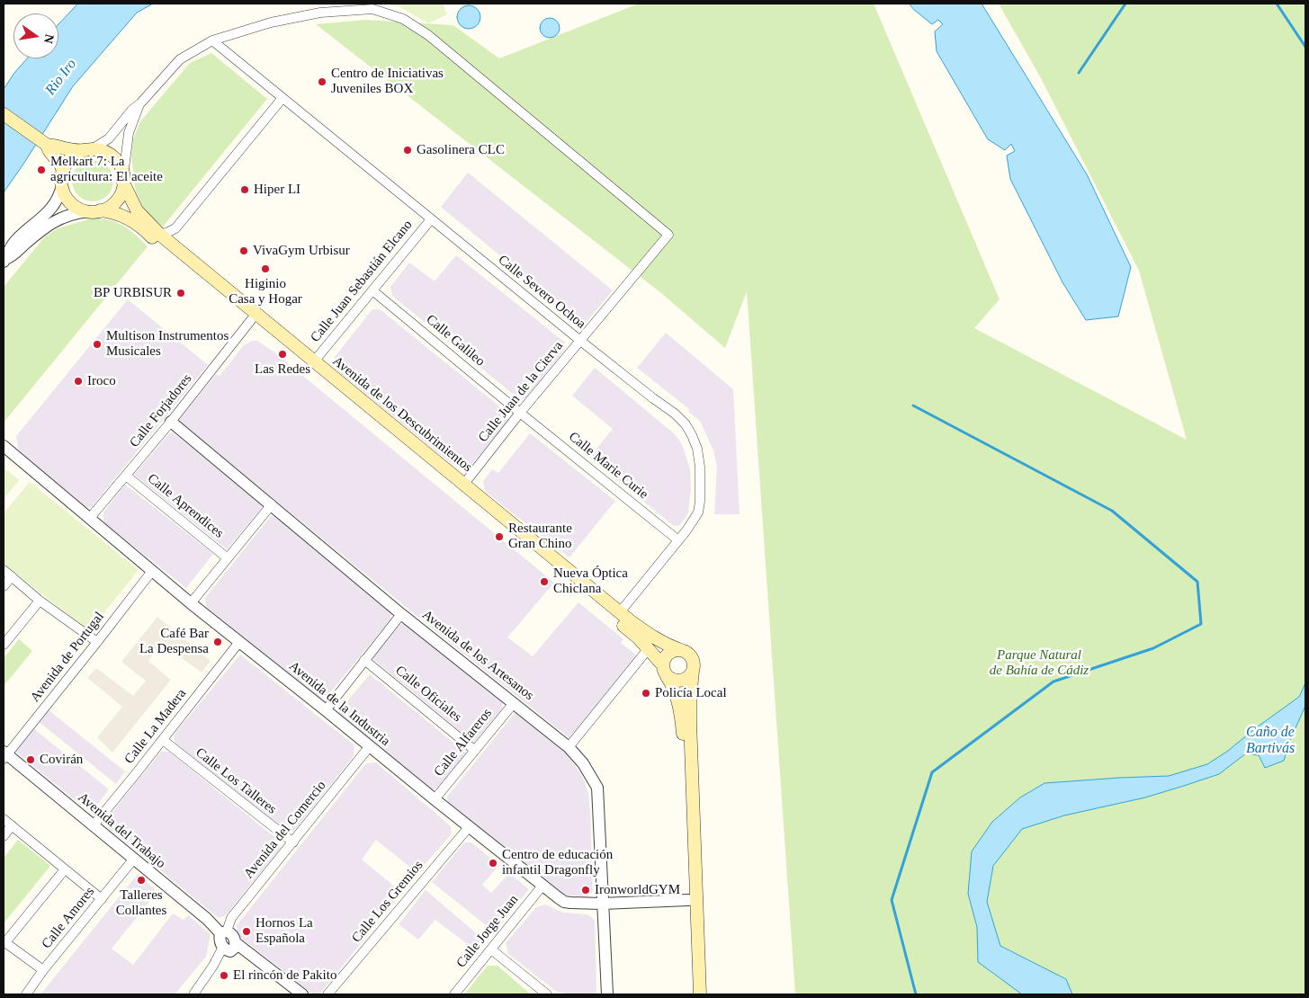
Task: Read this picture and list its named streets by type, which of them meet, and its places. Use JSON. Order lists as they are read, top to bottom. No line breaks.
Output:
{"streets":{"main road":["Avenida de los Descubrimientos"],"street":["Calle Juan Sebastián Elcano","Calle Severo Ochoa","Calle Galileo","Calle Juan de la Cierva","Calle Forjadores","Calle Marie Curie","Calle Aprendices","Avenida de los Artesanos","Avenida de Portugal","Calle Oficiales","Avenida de la Industria","Calle La Madera","Calle Alfareros","Calle Los Talleres","Avenida del Comercio","Avenida del Trabajo","Calle Los Gremios","Calle Amores","Calle Jorge Juan"]},"crossings":[["Calle Juan Sebastián Elcano","Calle Severo Ochoa"],["Calle Juan Sebastián Elcano","Calle Galileo"],["Calle Juan Sebastián Elcano","Avenida de los Descubrimientos"],["Calle Severo Ochoa","Calle Juan de la Cierva"],["Calle Severo Ochoa","Avenida de los Descubrimientos"],["Calle Severo Ochoa","Calle Marie Curie"],["Calle Galileo","Calle Juan de la Cierva"],["Calle Galileo","Calle Marie Curie"],["Calle Juan de la Cierva","Avenida de los Descubrimientos"],["Calle Juan de la Cierva","Calle Marie Curie"],["Calle Forjadores","Avenida de los Descubrimientos"],["Calle Forjadores","Calle Aprendices"],["Calle Forjadores","Avenida de los Artesanos"],["Calle Forjadores","Avenida de la Industria"],["Avenida de los Artesanos","Avenida de la Industria"],["Avenida de los Artesanos","Calle Alfareros"],["Avenida de Portugal","Avenida de la Industria"],["Avenida de Portugal","Avenida del Trabajo"],["Calle Oficiales","Calle Alfareros"],["Avenida de la Industria","Calle La Madera"],["Avenida de la Industria","Calle Alfareros"],["Avenida de la Industria","Avenida del Comercio"],["Avenida de la Industria","Calle Los Gremios"],["Avenida de la Industria","Calle Jorge Juan"],["Calle La Madera","Calle Los Talleres"],["Calle La Madera","Avenida del Trabajo"],["Calle Los Talleres","Avenida del Comercio"],["Avenida del Comercio","Avenida del Trabajo"],["Avenida del Trabajo","Calle Amores"]],"water":["Rio Iro","Caño de Bartivás"],"parks":["Parque Natural de Bahía de Cádiz"],"places":["Centro de Iniciativas Juveniles BOX","Gasolinera CLC","Melkart 7: La agricultura: El aceite","Hiper LI","VivaGym Urbisur","Higinio Casa y Hogar","BP URBISUR","Multison Instrumentos Musicales","Las Redes","Iroco","Restaurante Gran Chino","Nueva Óptica Chiclana","Café Bar La Despensa","Policía Local","Covirán","Centro de educación infantil Dragonfly","Talleres Collantes","IronworldGYM","Hornos La Española","El rincón de Pakito"],"north":"right"}
